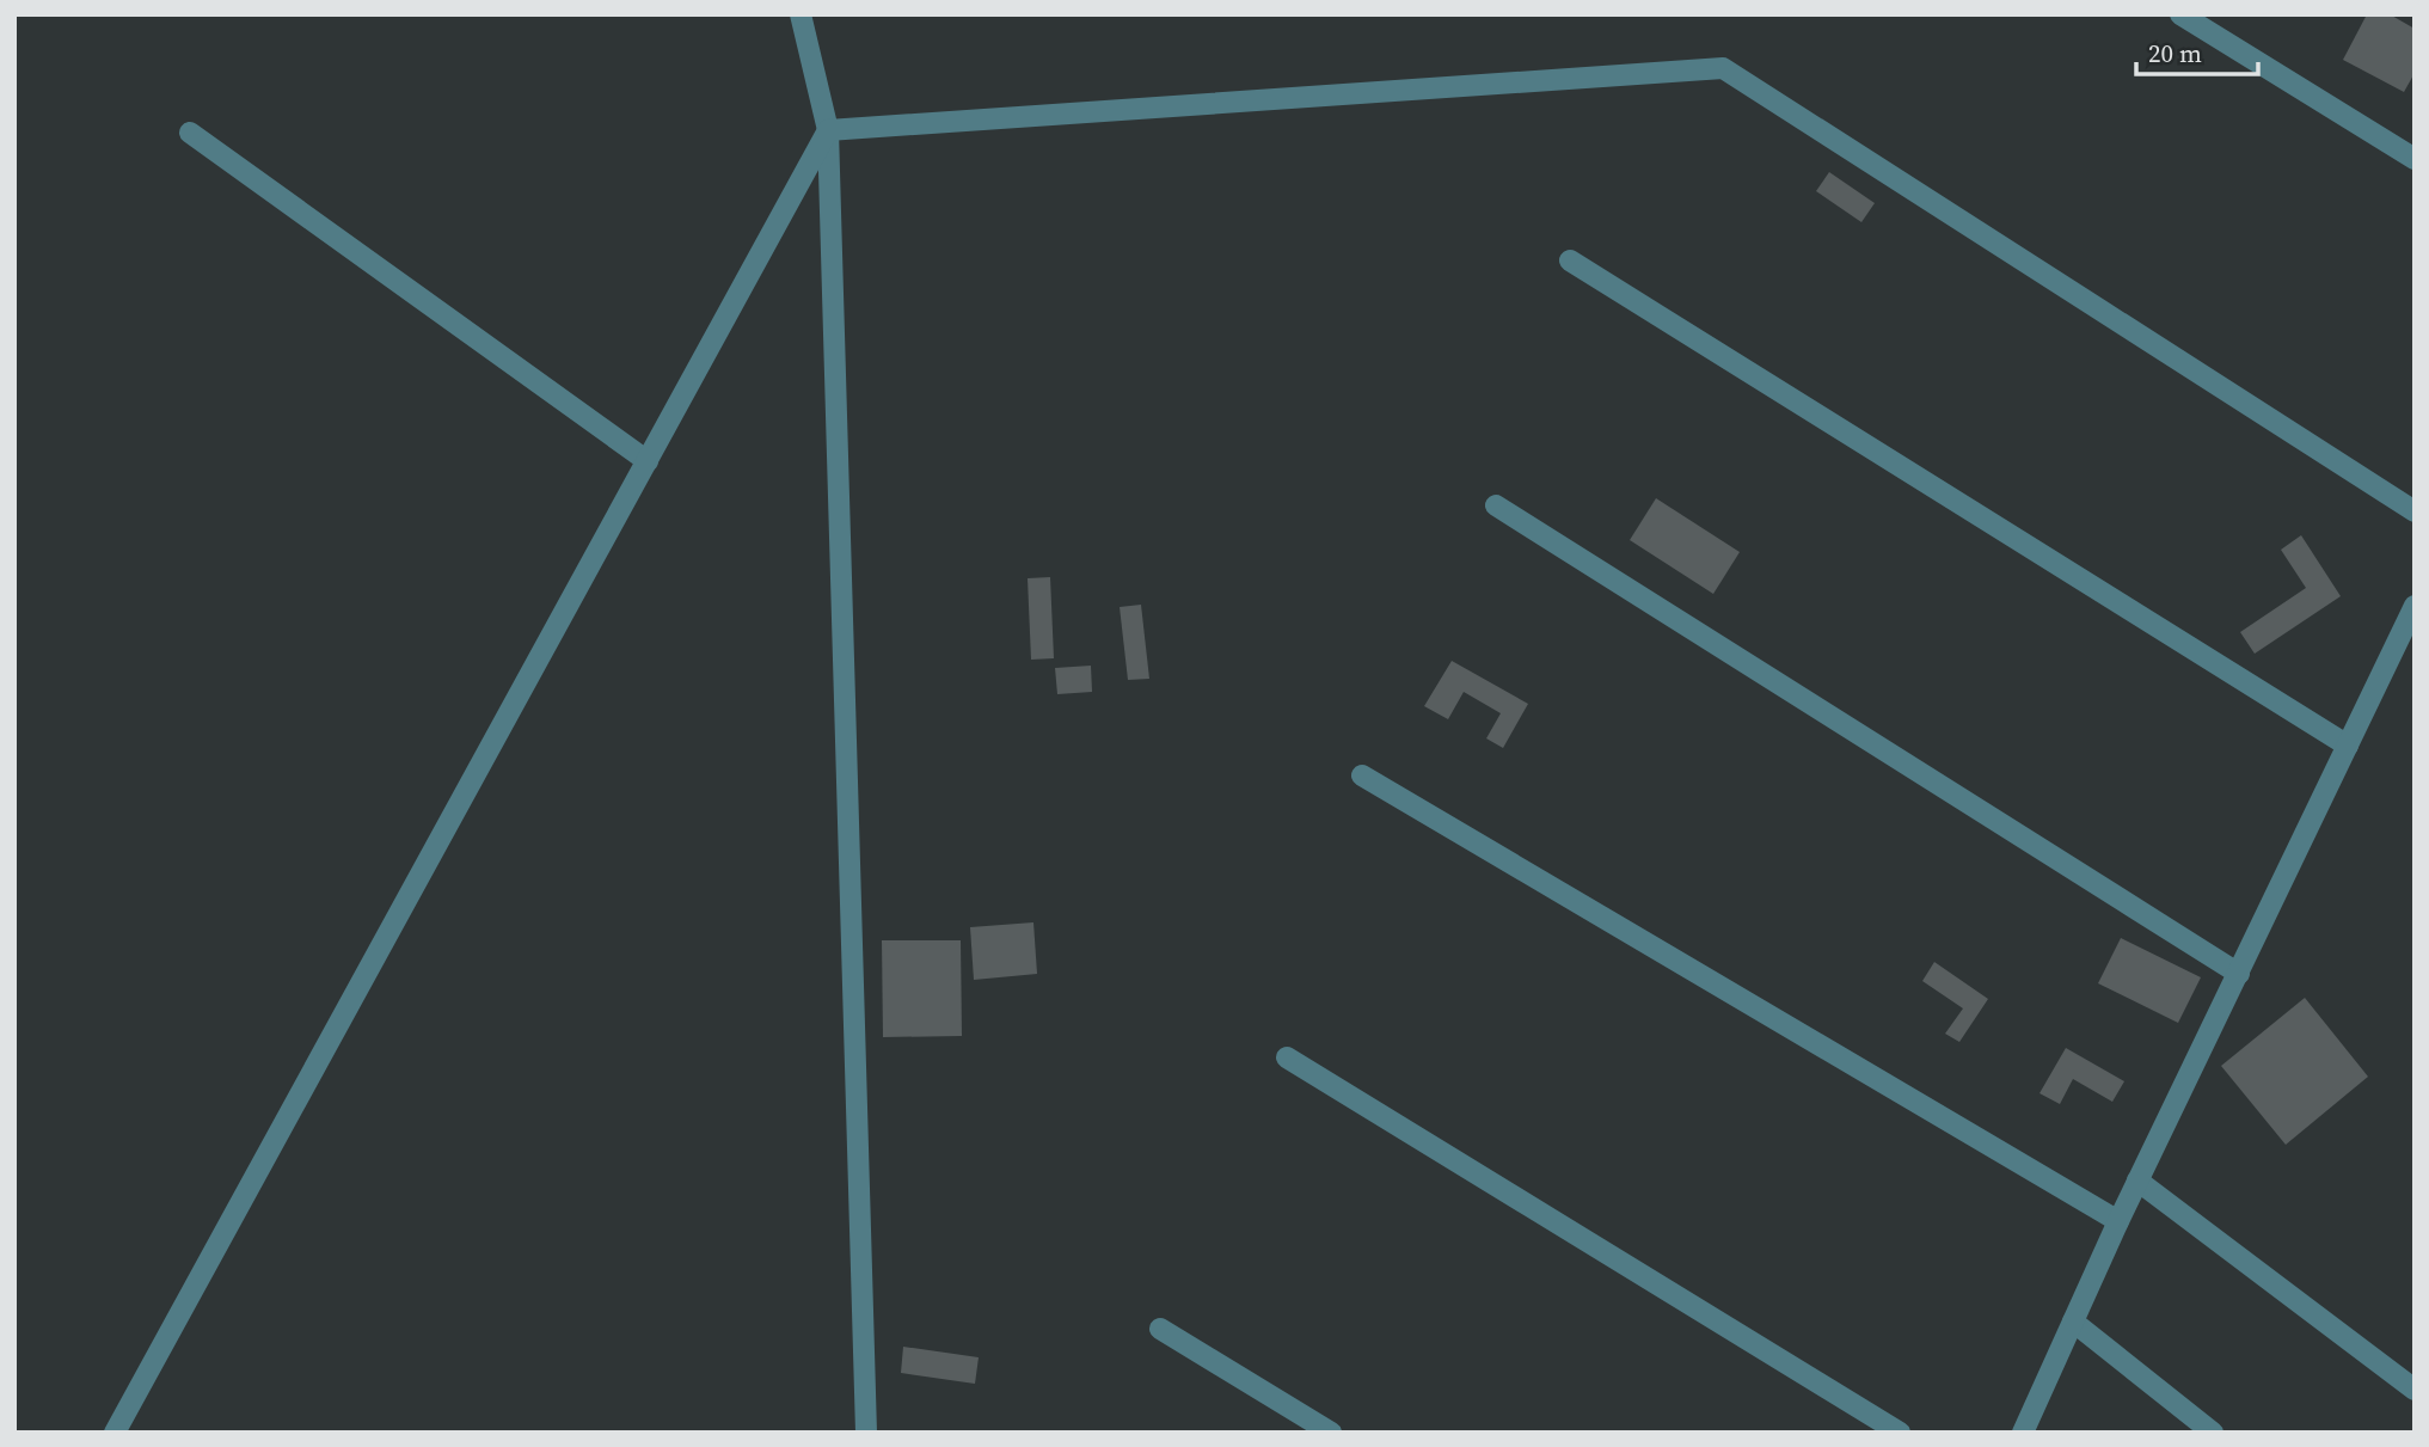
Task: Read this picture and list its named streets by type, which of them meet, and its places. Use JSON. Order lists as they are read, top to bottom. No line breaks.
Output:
{"scale_bar":"20 m"}
